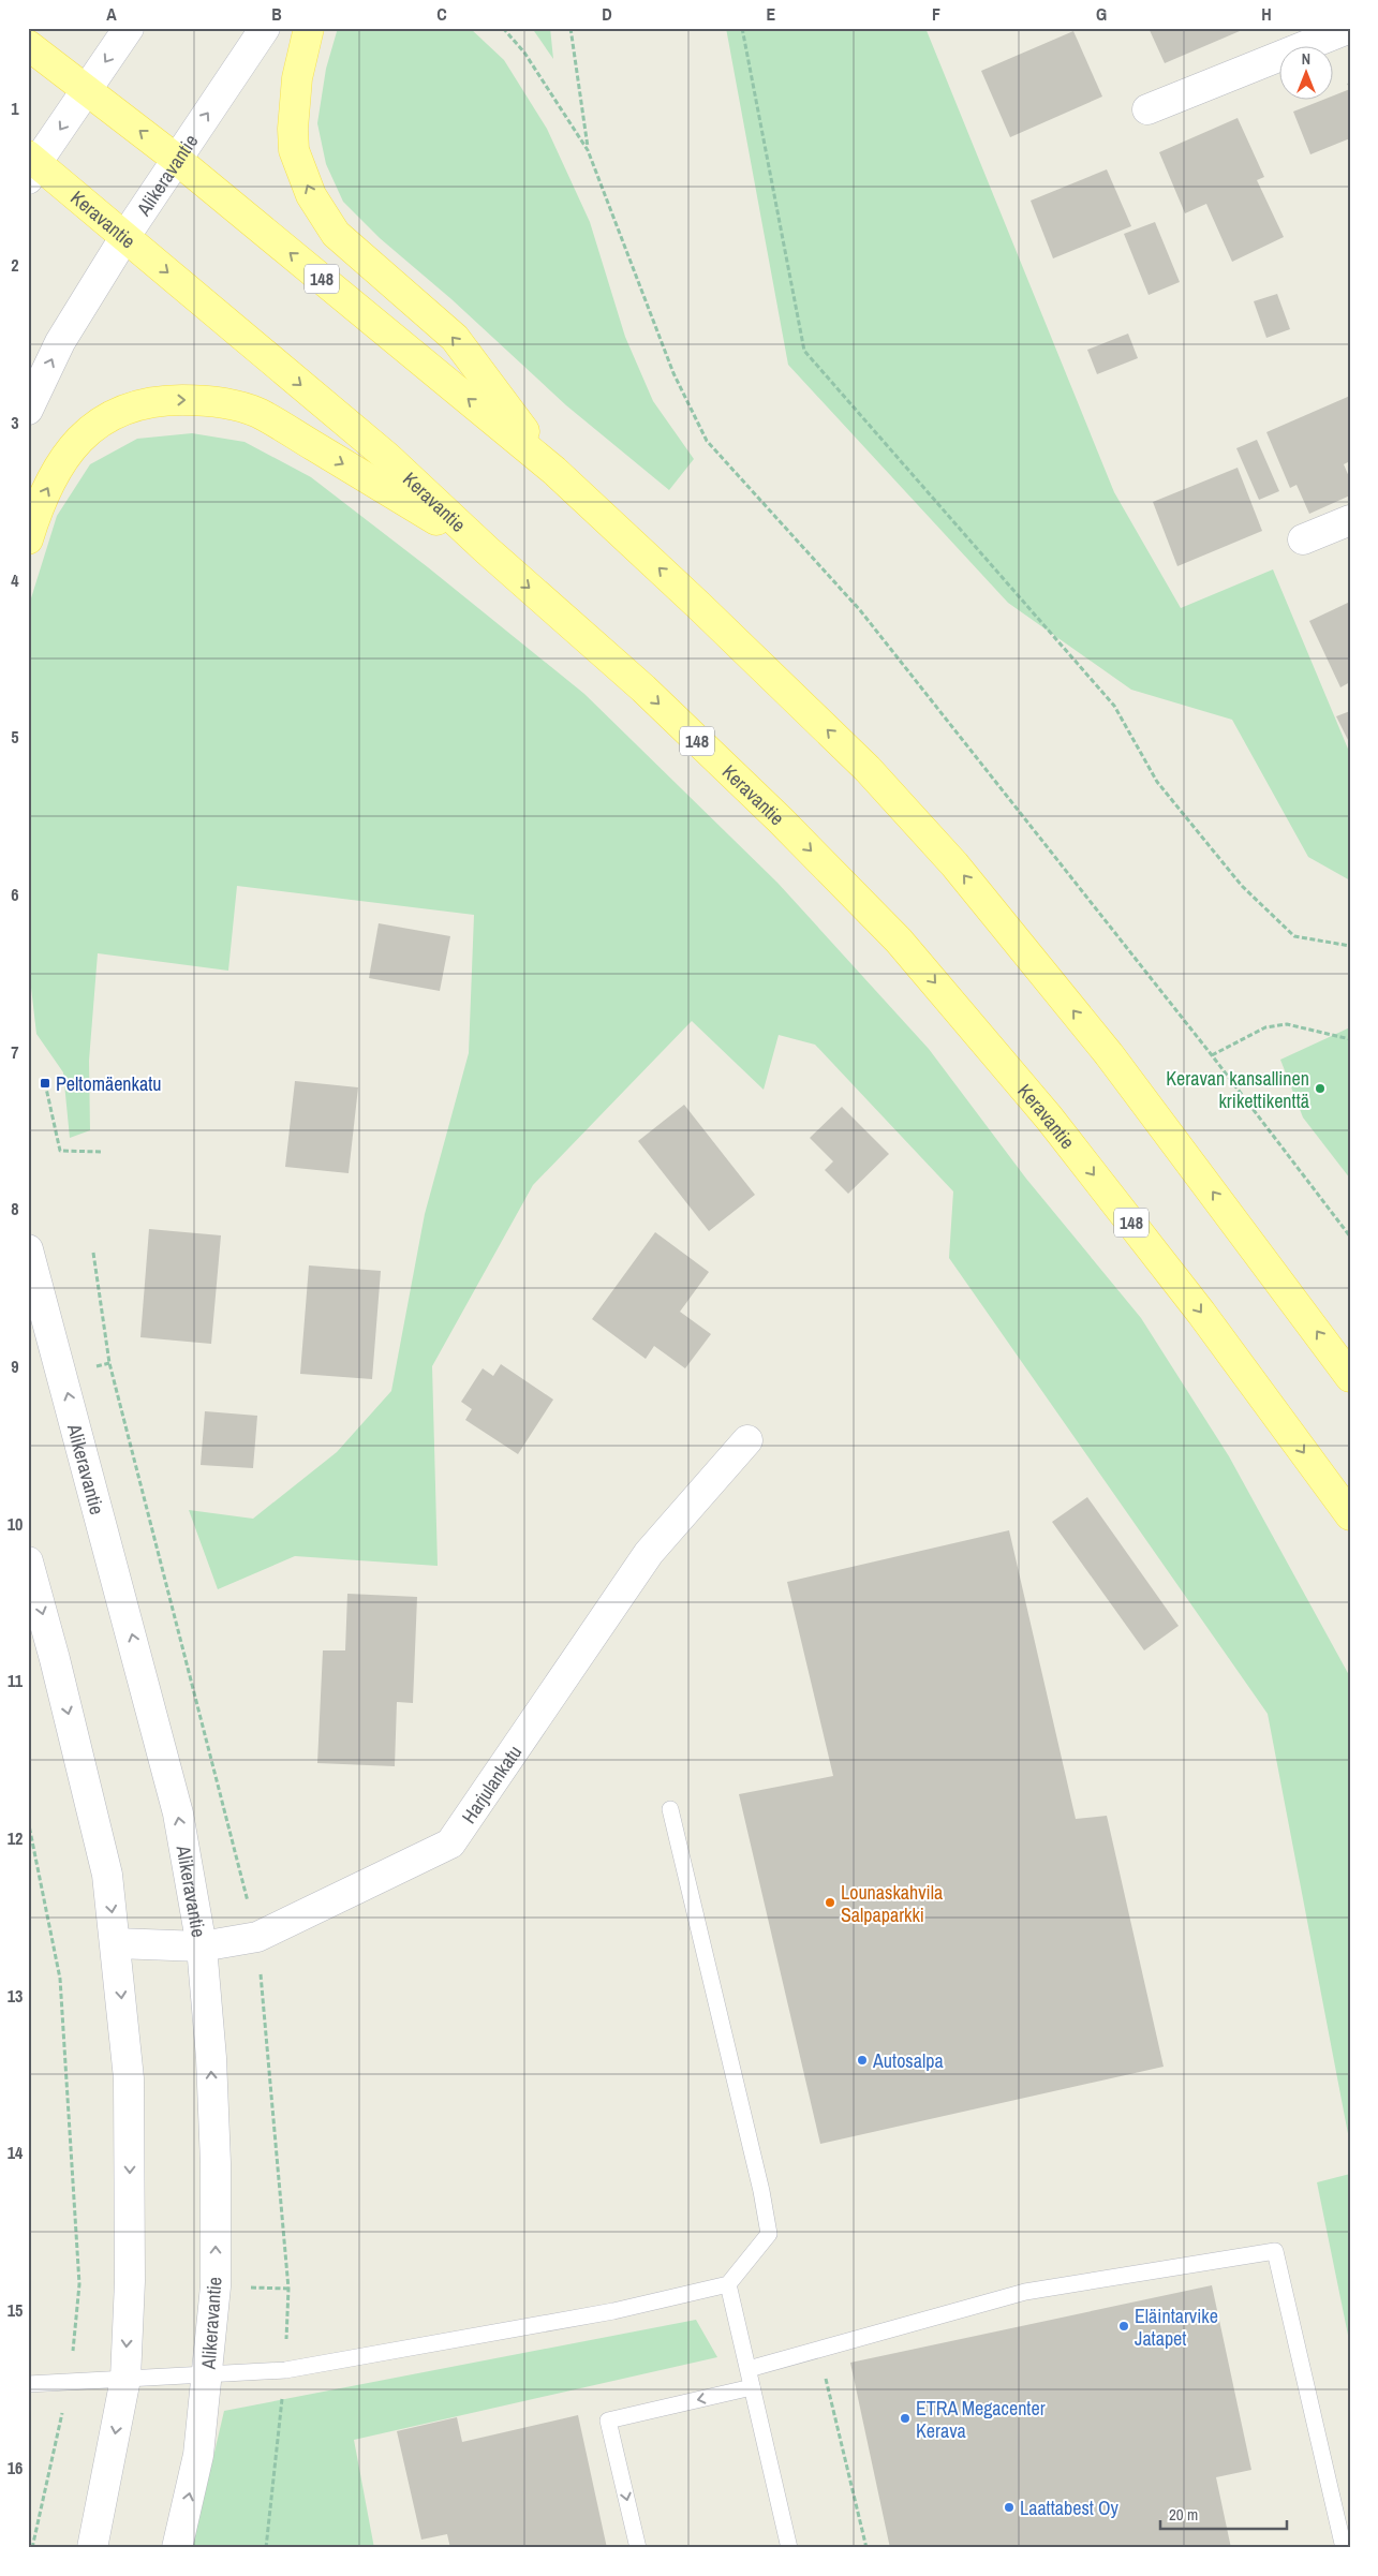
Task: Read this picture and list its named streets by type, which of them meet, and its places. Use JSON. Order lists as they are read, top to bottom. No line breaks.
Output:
{"streets":{"main road":["Keravantie","148"],"street":["Alikeravantie","Harjulankatu"]},"crossings":[["Alikeravantie","Keravantie"],["Alikeravantie","148"],["Alikeravantie","Harjulankatu"]],"places":{"transit":["Peltomäenkatu"],"other":["Keravan kansallinen krikettikenttä","Lounaskahvila Salpaparkki","Autosalpa","Eläintarvike Jatapet","ETRA Megacenter Kerava","Laattabest Oy"]},"scale_bar":"20 m","north":"top","grid":{"columns":["A","B","C","D","E","F","G","H"],"rows":["1","2","3","4","5","6","7","8","9","10","11","12","13","14","15","16"]}}
